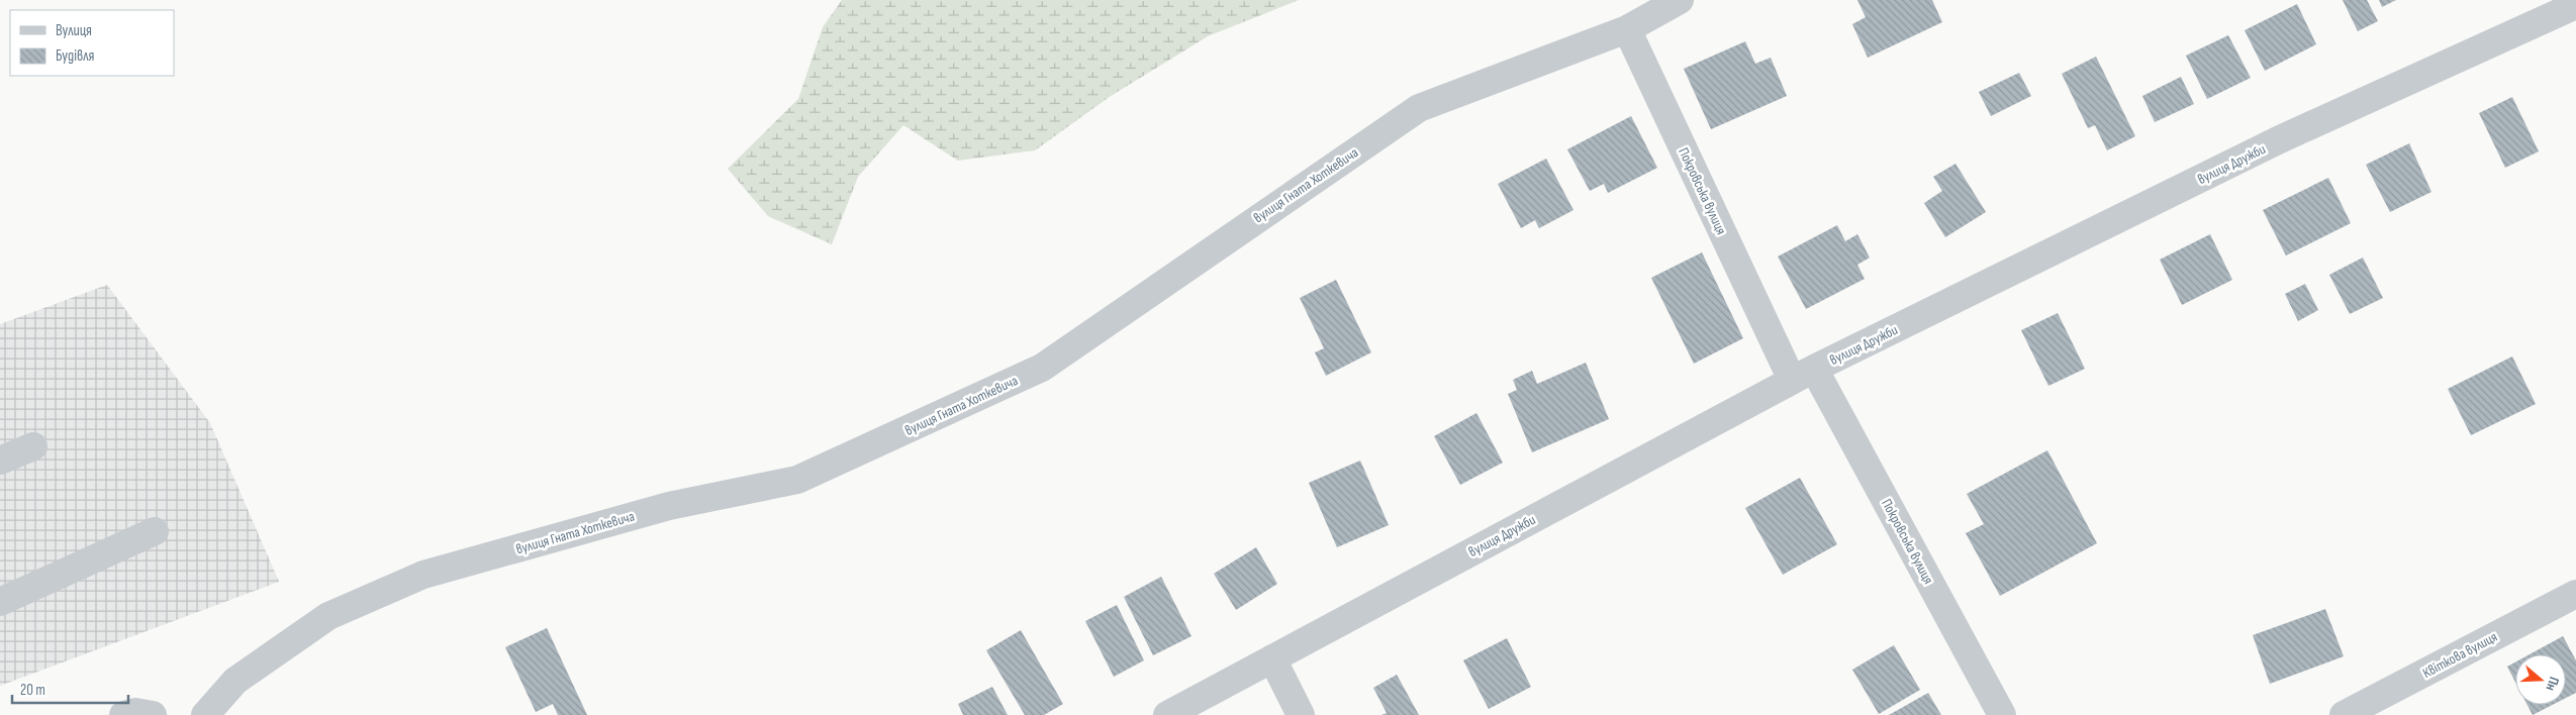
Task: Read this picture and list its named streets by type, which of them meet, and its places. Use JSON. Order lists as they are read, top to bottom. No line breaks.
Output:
{"streets":{"street":["вулиця Дружби","вулиця Гната Хоткевича","Покровська вулиця","Квіткова вулиця"]},"crossings":[["вулиця Дружби","Покровська вулиця"],["вулиця Гната Хоткевича","Покровська вулиця"]],"legend":["Вулиця","Будівля"],"scale_bar":"20 m","north":"right"}
